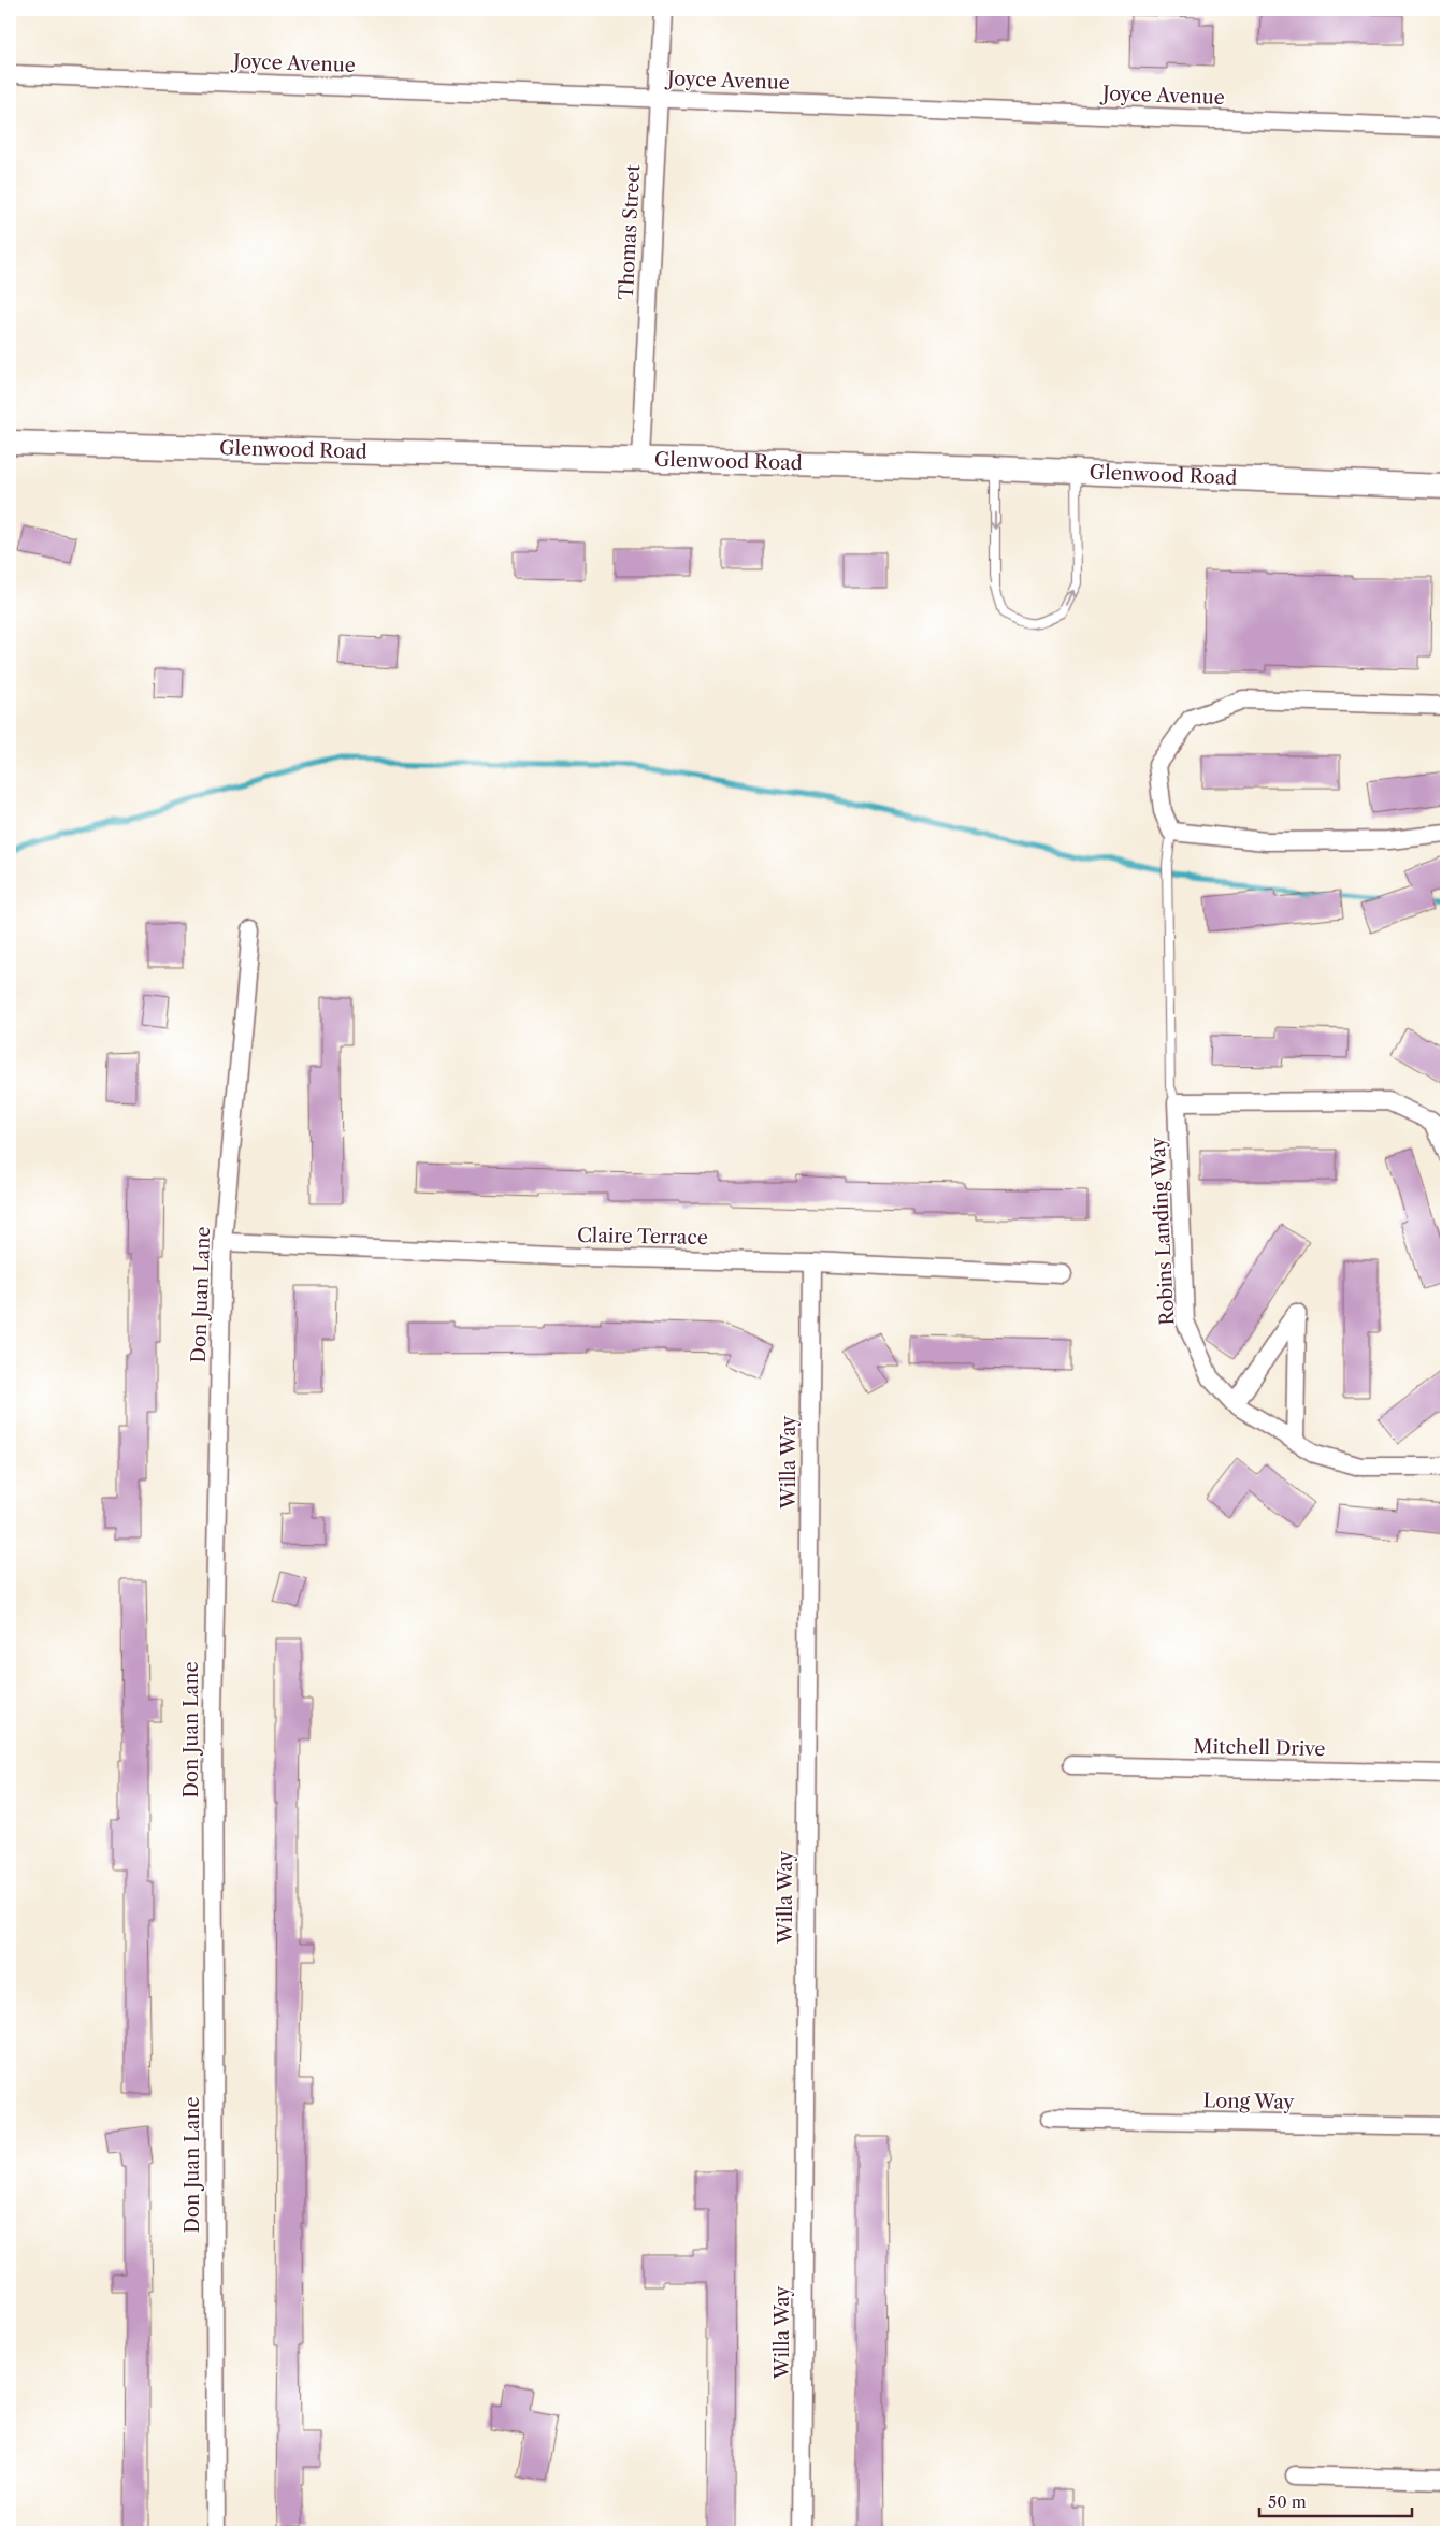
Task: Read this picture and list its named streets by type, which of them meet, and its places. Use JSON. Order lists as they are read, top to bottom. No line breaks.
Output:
{"streets":{"main road":["Glenwood Road"],"street":["Joyce Avenue","Thomas Street","Robins Landing Way","Claire Terrace","Don Juan Lane","Willa Way","Mitchell Drive","Long Way"]},"crossings":[["Joyce Avenue","Thomas Street"],["Thomas Street","Glenwood Road"],["Claire Terrace","Don Juan Lane"],["Claire Terrace","Willa Way"]],"scale_bar":"50 m"}
